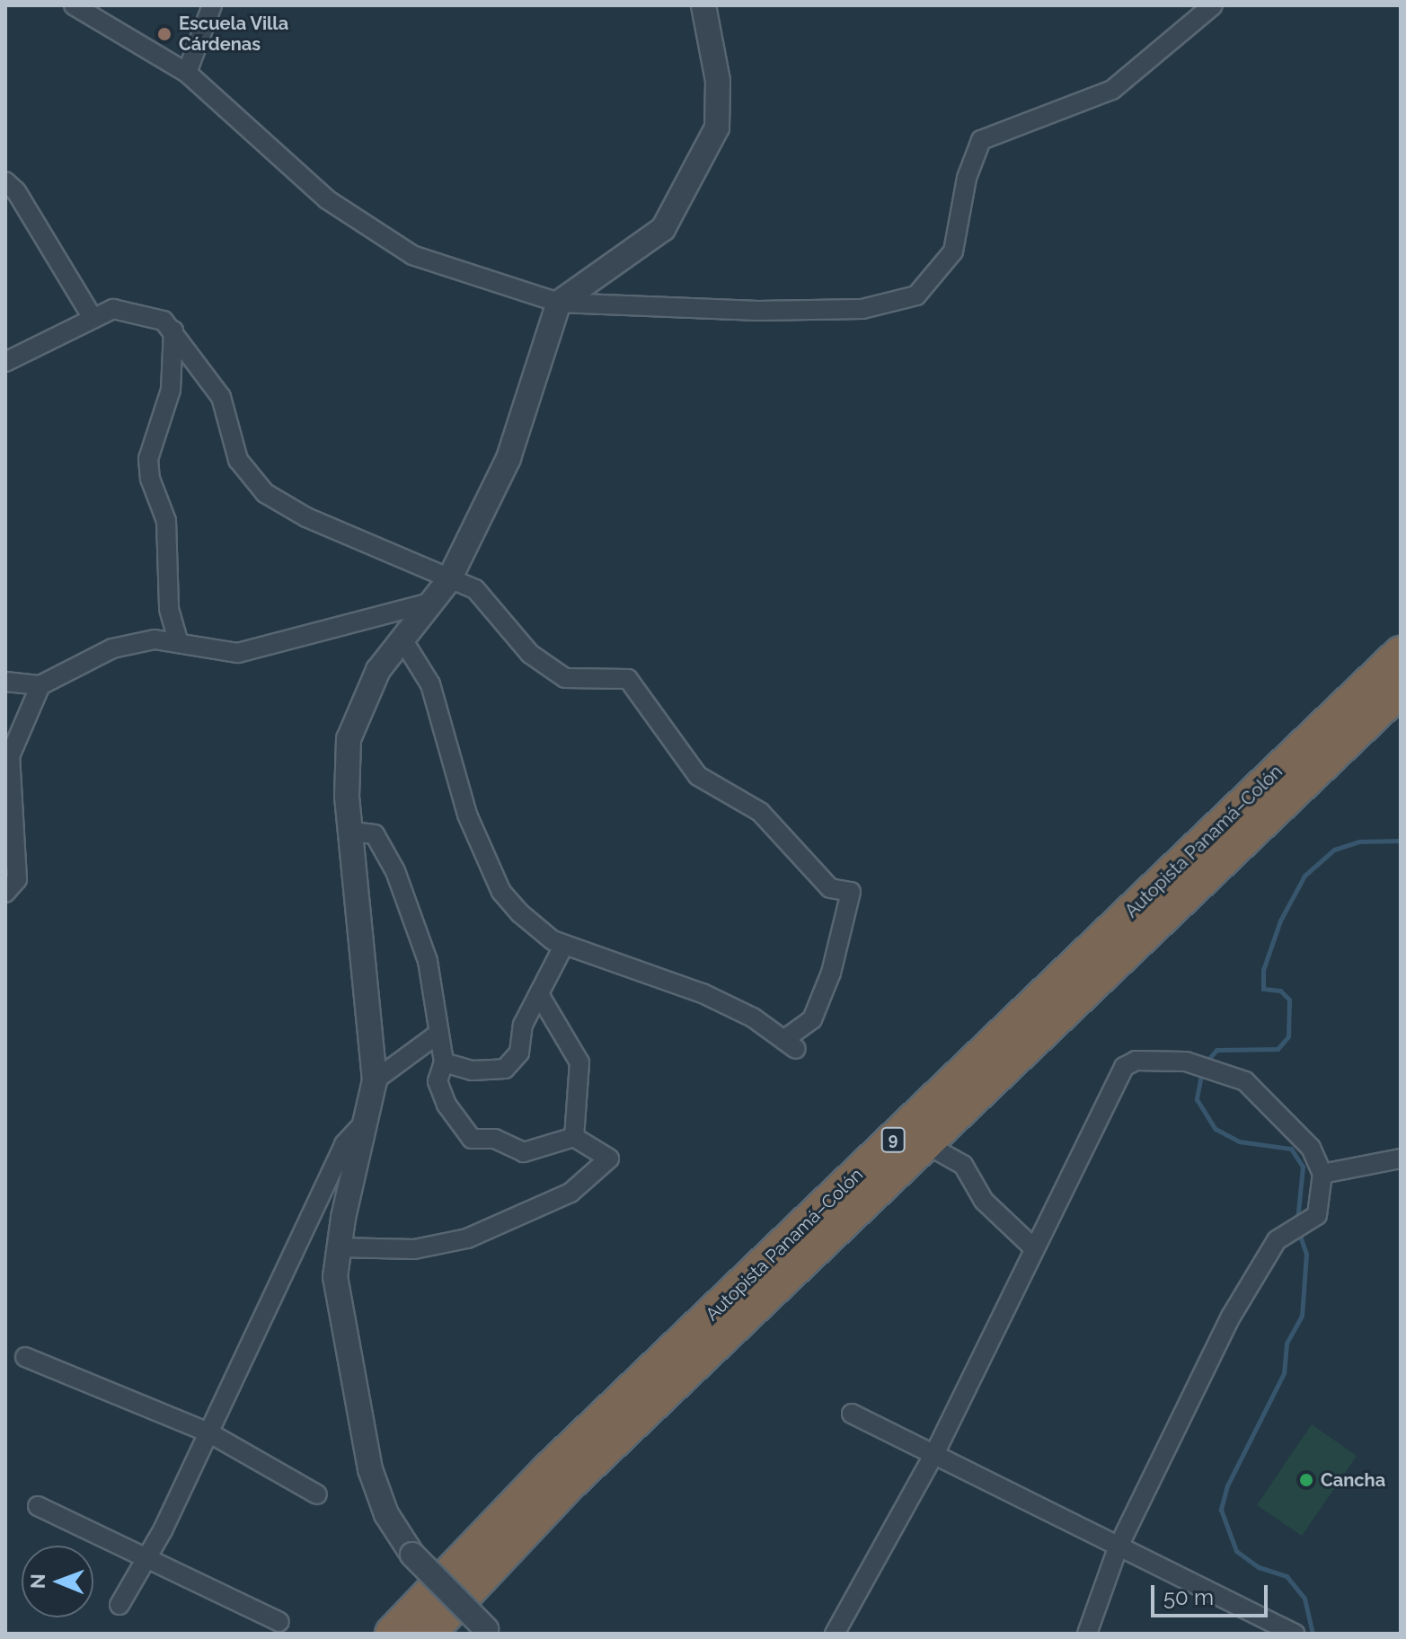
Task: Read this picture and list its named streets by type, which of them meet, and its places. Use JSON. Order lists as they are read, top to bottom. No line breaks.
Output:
{"streets":{"highway":["Autopista Panamá–Colón","9"]},"places":["Escuela Villa Cárdenas","Cancha"],"scale_bar":"50 m","north":"left"}
